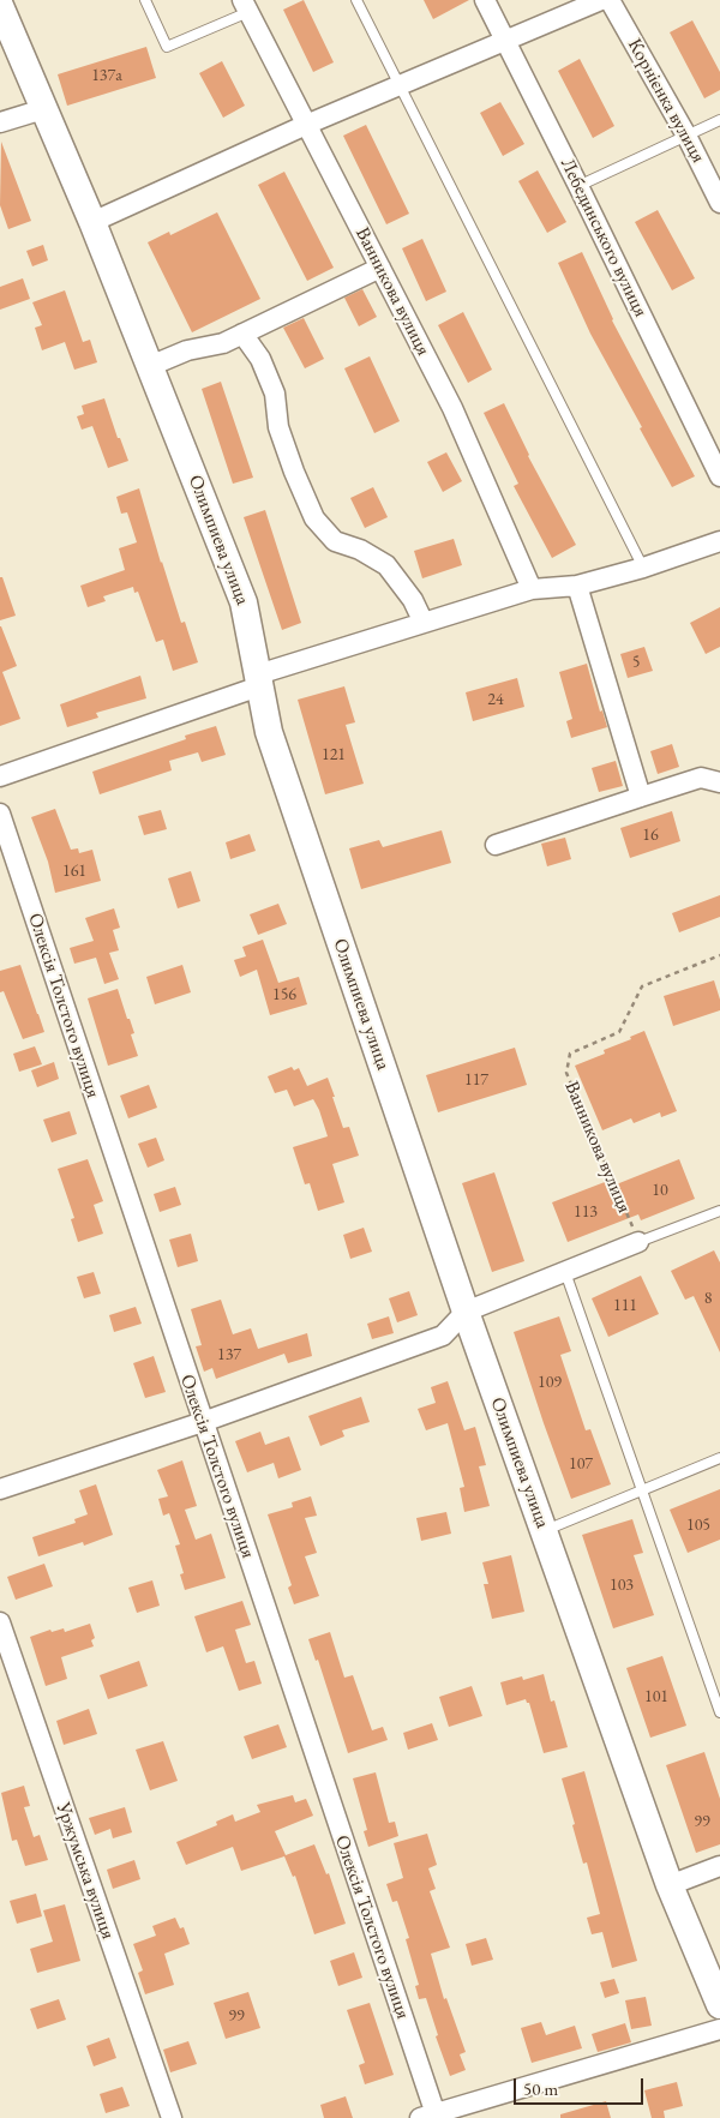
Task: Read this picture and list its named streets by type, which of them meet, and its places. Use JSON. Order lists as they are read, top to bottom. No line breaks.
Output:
{"streets":{"main road":["Олимпиева улица"],"street":["Корнієнка вулиця","Лебединського вулиця","Ванникова вулиця","Олексія Толстого вулиця","Уржумська вулиця"]},"house_numbers":["137а","5","24","121","16","161","156","117","10","113","8","111","137","109","107","105","103","101","99","99"],"scale_bar":"50 m"}
